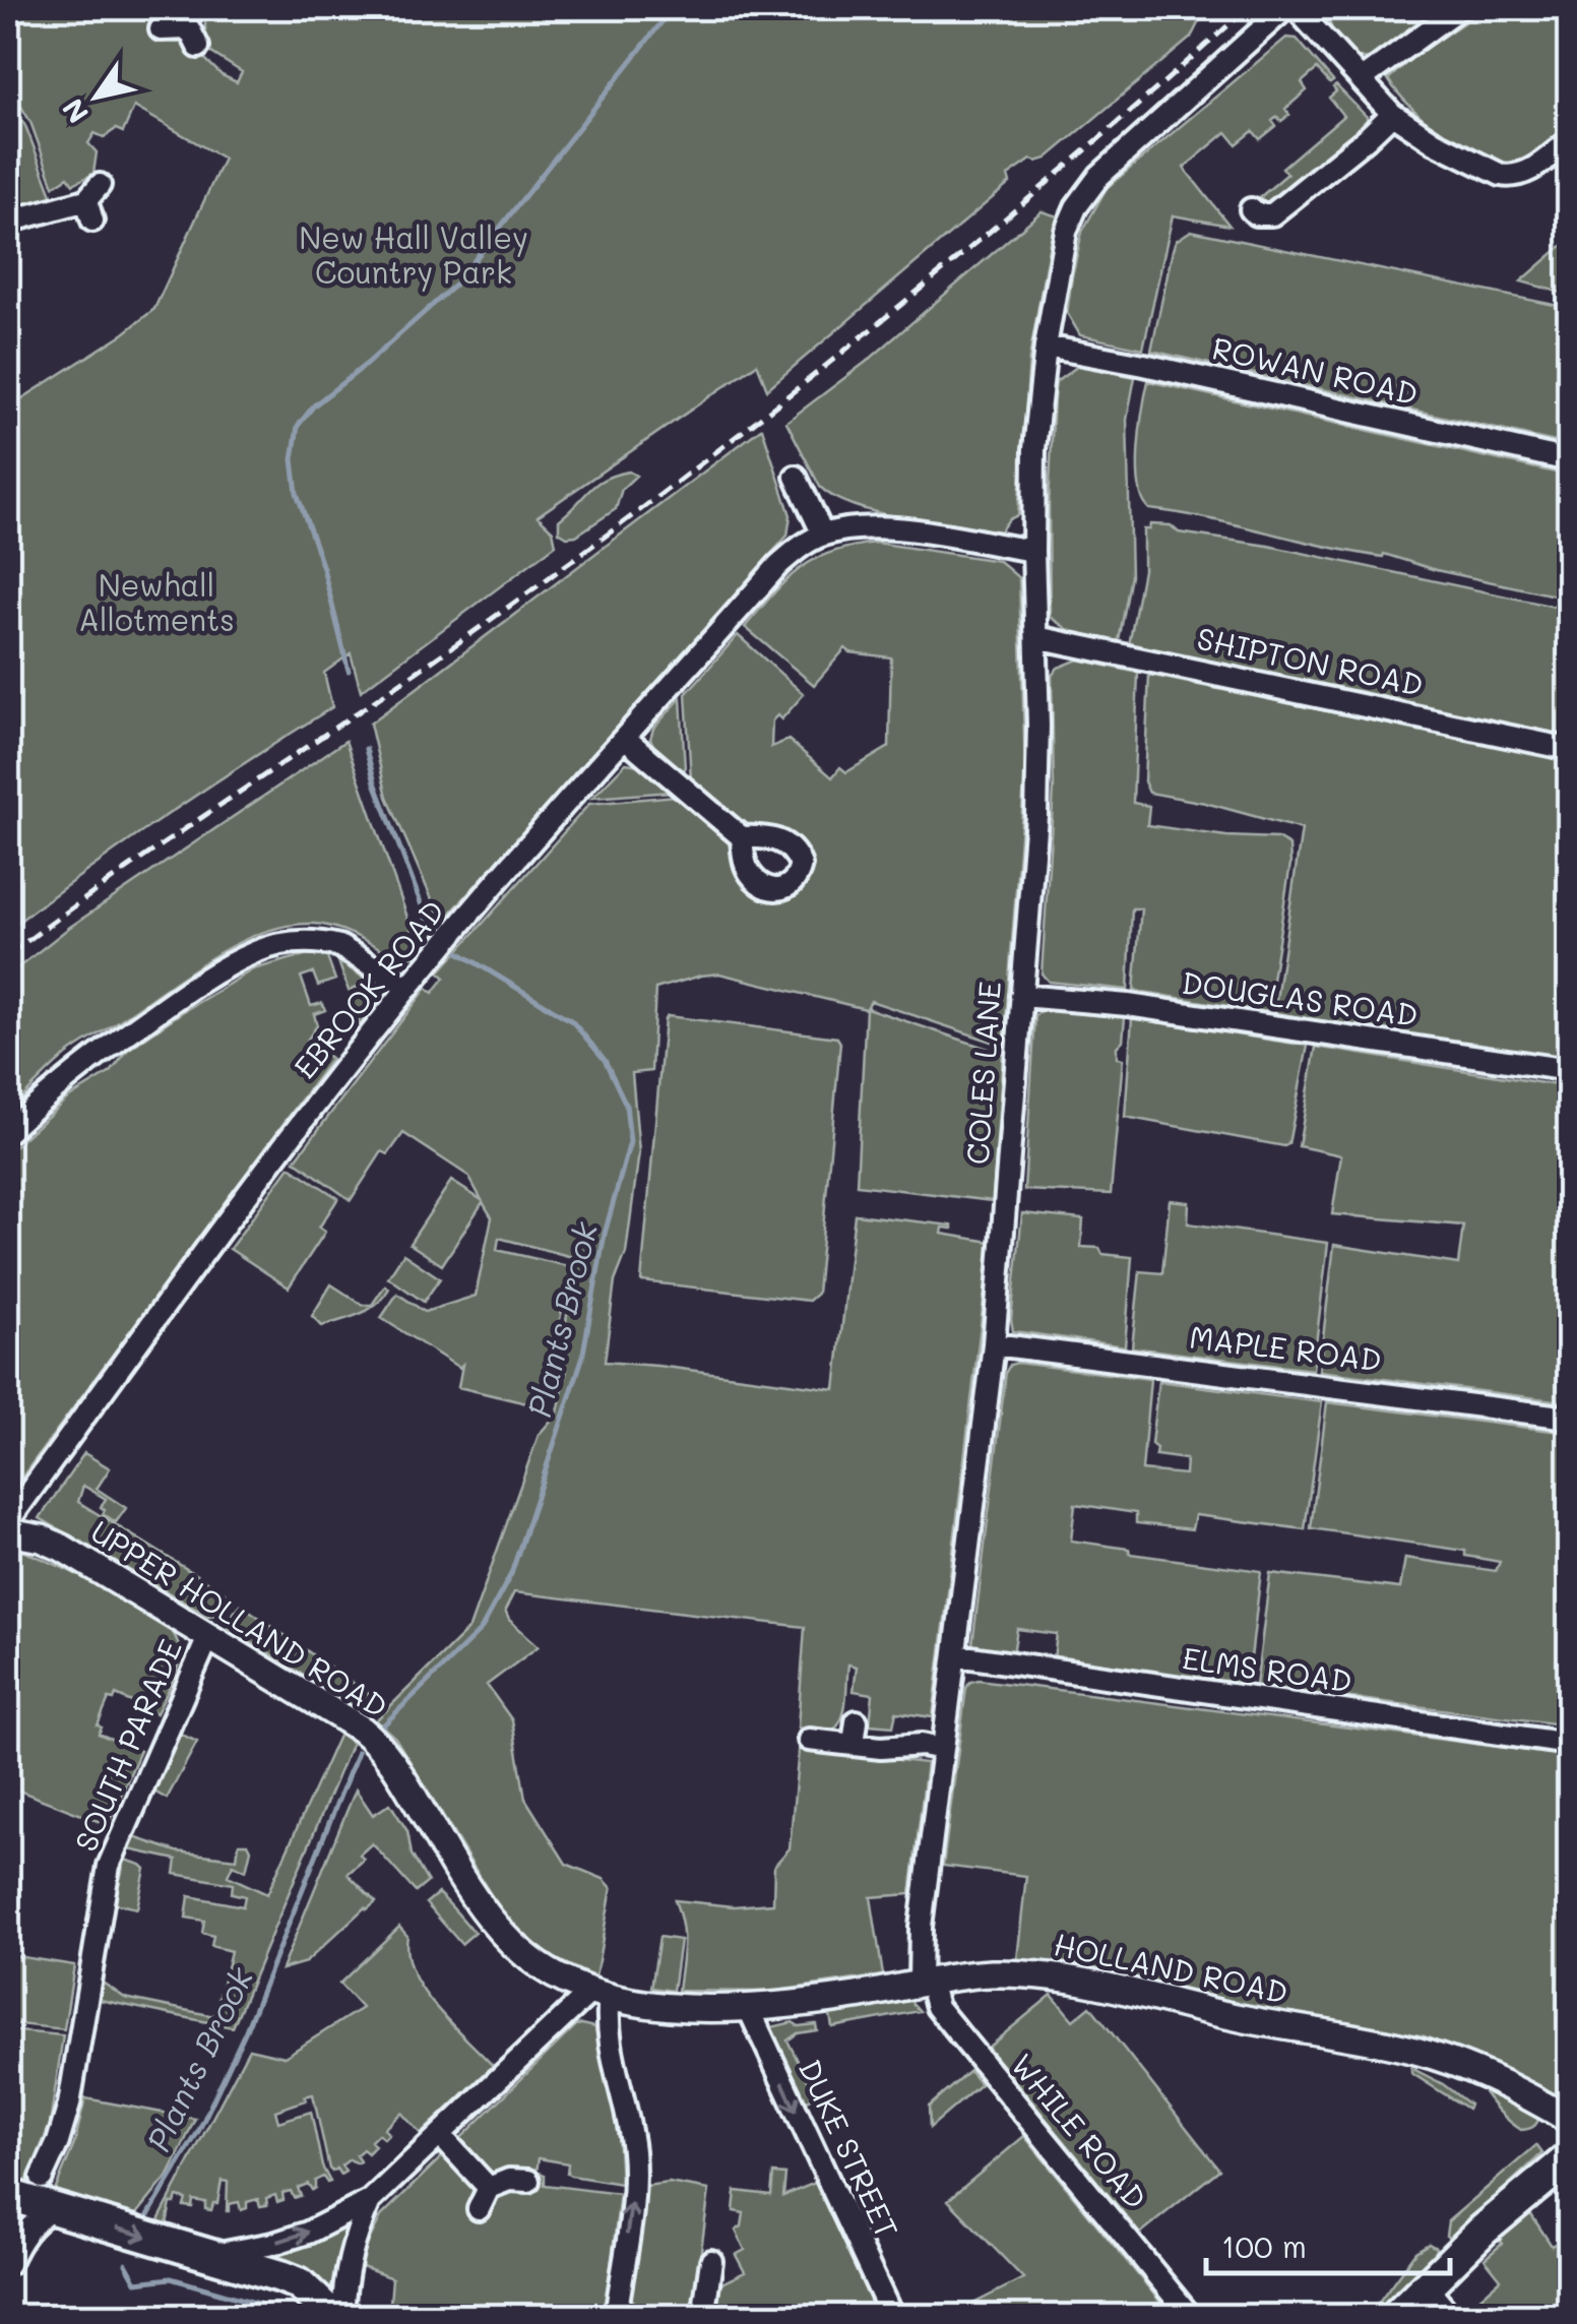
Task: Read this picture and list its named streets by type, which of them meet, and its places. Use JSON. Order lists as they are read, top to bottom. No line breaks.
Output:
{"streets":{"street":["ROWAN ROAD","SHIPTON ROAD","EBROOK ROAD","DOUGLAS ROAD","COLES LANE","MAPLE ROAD","UPPER HOLLAND ROAD","ELMS ROAD","SOUTH PARADE","HOLLAND ROAD","WHILE ROAD","DUKE STREET"]},"crossings":[["ROWAN ROAD","COLES LANE"],["SHIPTON ROAD","COLES LANE"],["EBROOK ROAD","COLES LANE"],["DOUGLAS ROAD","COLES LANE"],["COLES LANE","MAPLE ROAD"],["COLES LANE","ELMS ROAD"],["COLES LANE","HOLLAND ROAD"],["COLES LANE","WHILE ROAD"],["UPPER HOLLAND ROAD","SOUTH PARADE"],["UPPER HOLLAND ROAD","HOLLAND ROAD"],["HOLLAND ROAD","WHILE ROAD"],["HOLLAND ROAD","DUKE STREET"]],"water":["Plants Brook"],"parks":["New Hall Valley Country Park","Newhall Allotments"],"scale_bar":"100 m","north":"bottom left"}
